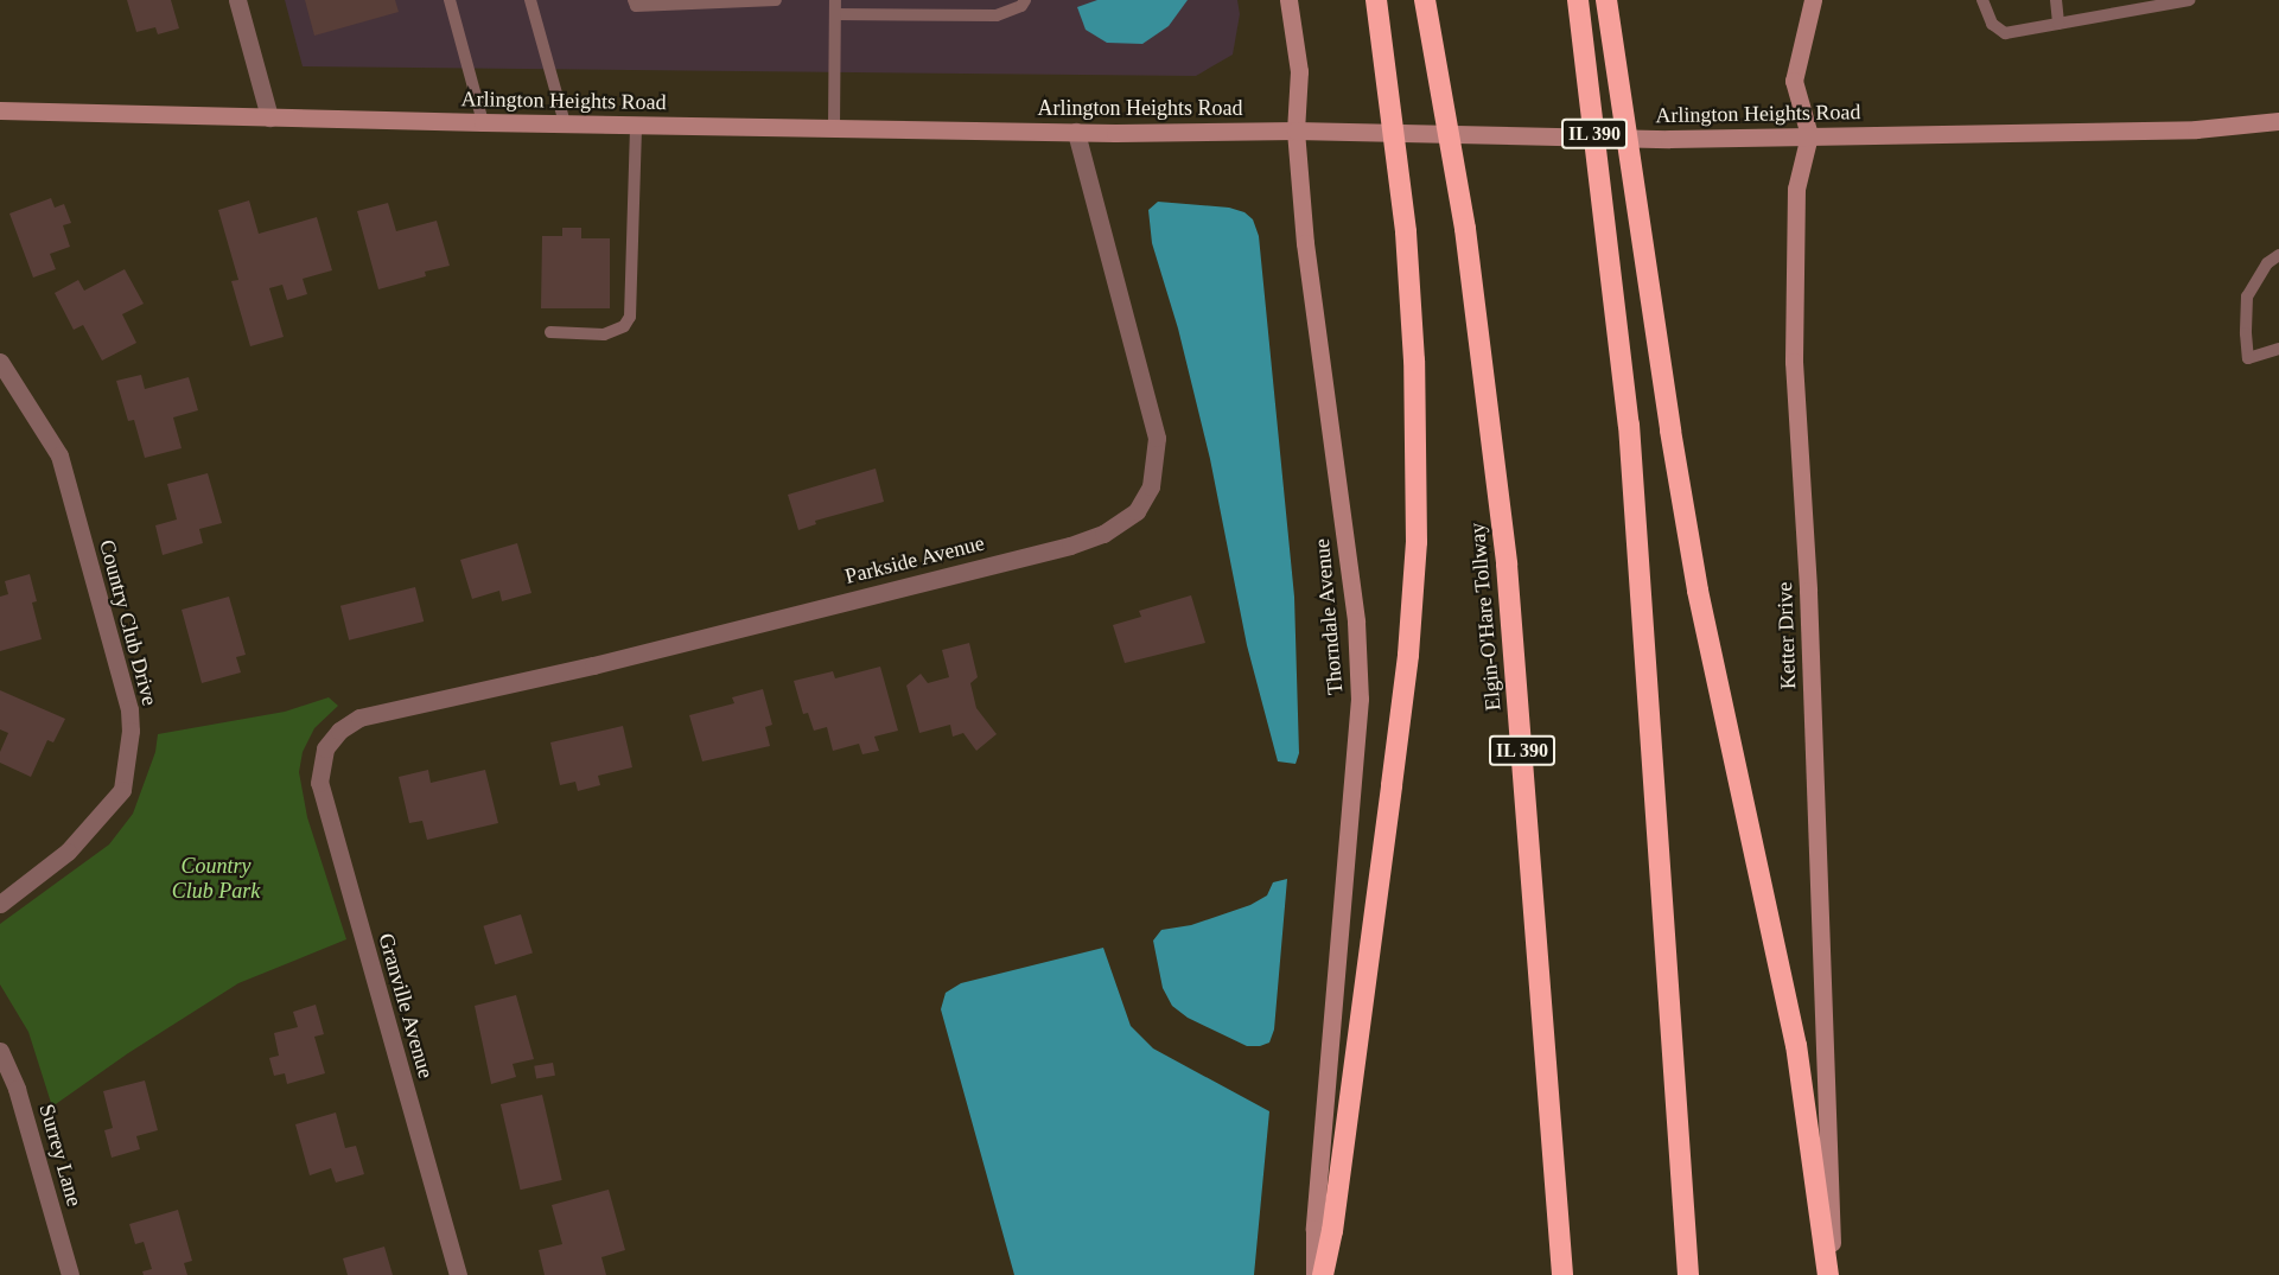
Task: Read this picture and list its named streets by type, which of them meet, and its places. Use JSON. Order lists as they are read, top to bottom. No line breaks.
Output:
{"streets":{"highway":["IL 390","Elgin-O'Hare Tollway"],"street":["Arlington Heights Road","Parkside Avenue","Thorndale Avenue","Country Club Drive","Ketter Drive","Granville Avenue","Surrey Lane"]},"crossings":[["Arlington Heights Road","Parkside Avenue"],["Arlington Heights Road","Thorndale Avenue"],["Arlington Heights Road","Ketter Drive"],["Parkside Avenue","Granville Avenue"]],"parks":["Country Club Park"]}
